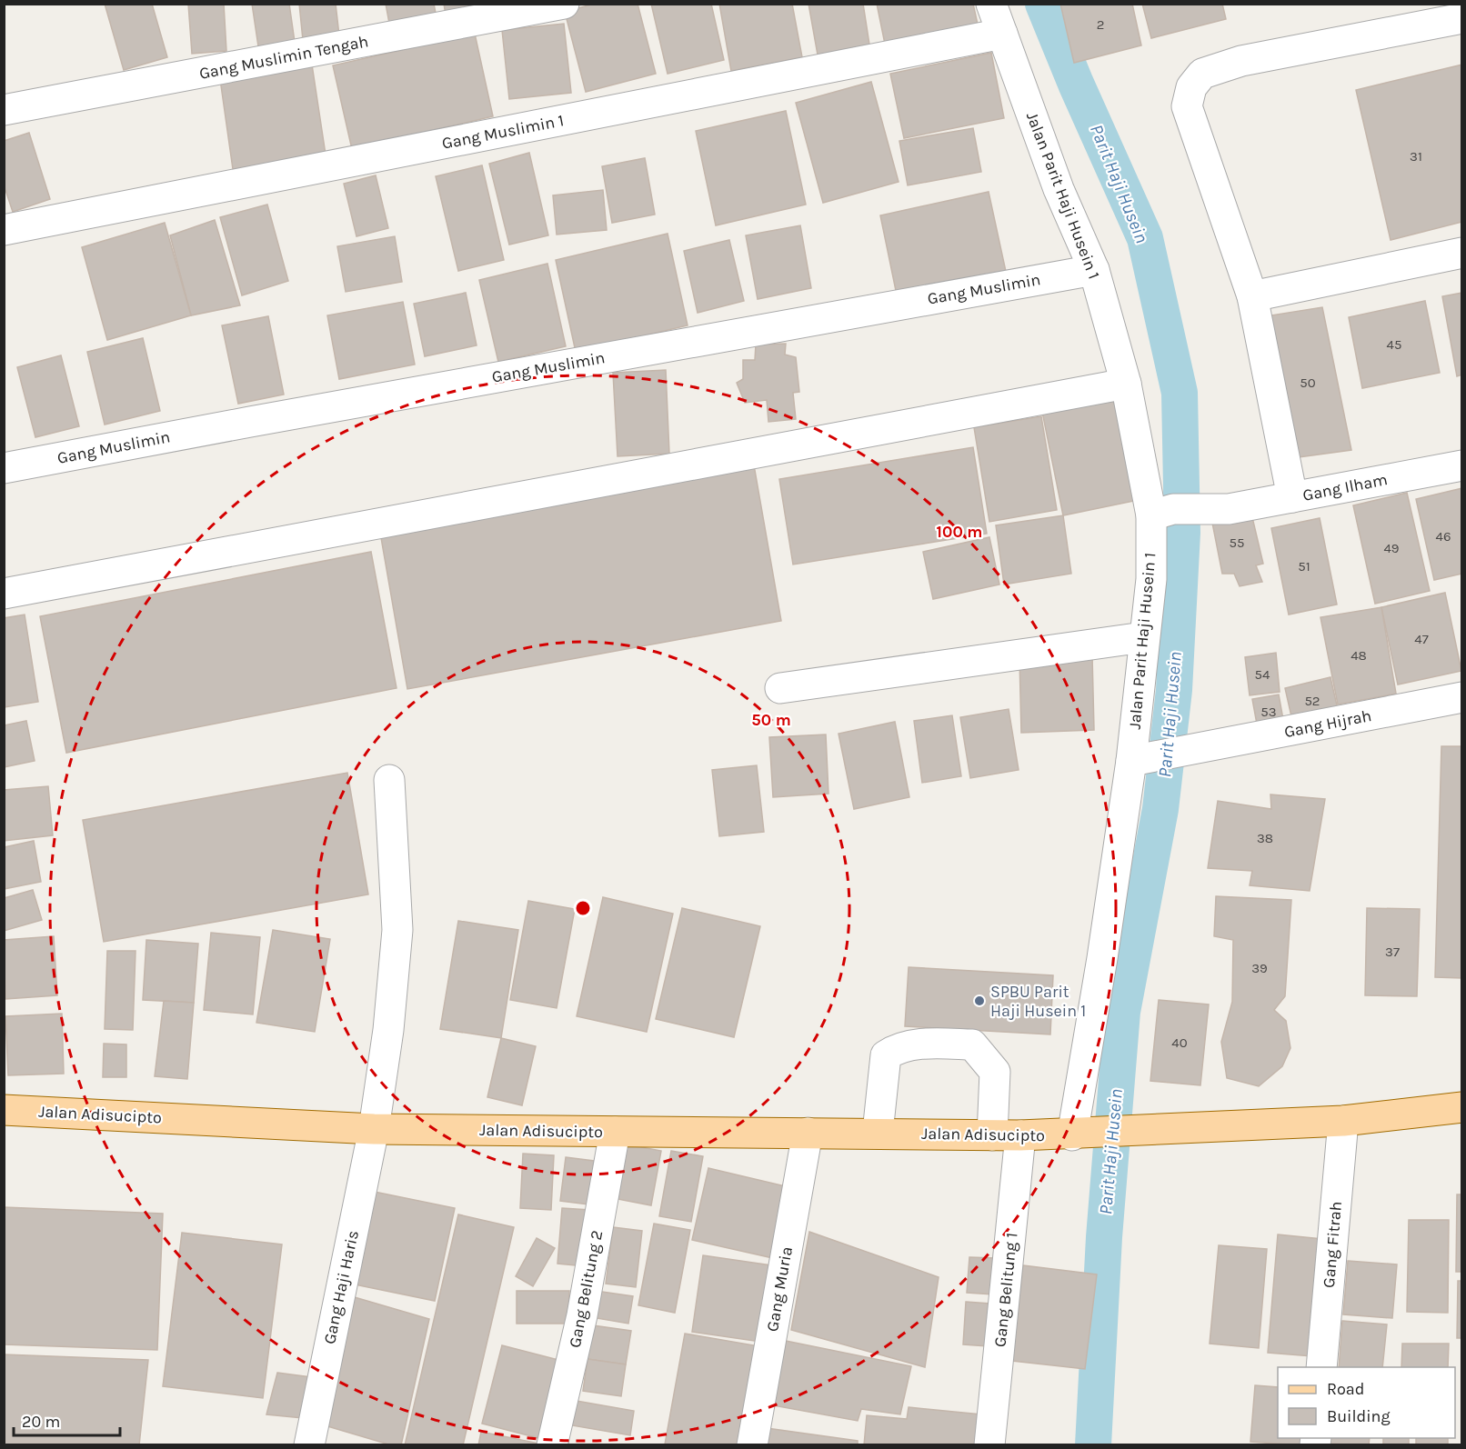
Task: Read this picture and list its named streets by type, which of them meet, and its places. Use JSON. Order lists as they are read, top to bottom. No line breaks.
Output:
{"streets":{"main road":["Jalan Adisucipto"],"street":["Gang Muslimin Tengah","Gang Muslimin 1","Jalan Parit Haji Husein 1","Gang Muslimin","Gang Ilham","Gang Hijrah","Gang Fitrah","Gang Haji Haris","Gang Belitung 2","Gang Muria","Gang Belitung 1"]},"crossings":[["Gang Muslimin 1","Jalan Parit Haji Husein 1"],["Jalan Parit Haji Husein 1","Gang Muslimin"],["Jalan Parit Haji Husein 1","Gang Ilham"],["Jalan Parit Haji Husein 1","Gang Hijrah"],["Jalan Parit Haji Husein 1","Jalan Adisucipto"],["Jalan Adisucipto","Gang Fitrah"],["Jalan Adisucipto","Gang Haji Haris"],["Jalan Adisucipto","Gang Belitung 2"],["Jalan Adisucipto","Gang Muria"],["Jalan Adisucipto","Gang Belitung 1"]],"water":["Parit Haji Husein"],"places":["SPBU Parit Haji Husein 1"],"house_numbers":["2","31","45","50","46","55","49","51","47","48","54","52","53","38","37","39","40"],"legend":["Road","Building"],"scale_bar":"20 m","rings":["100 m","50 m"]}
